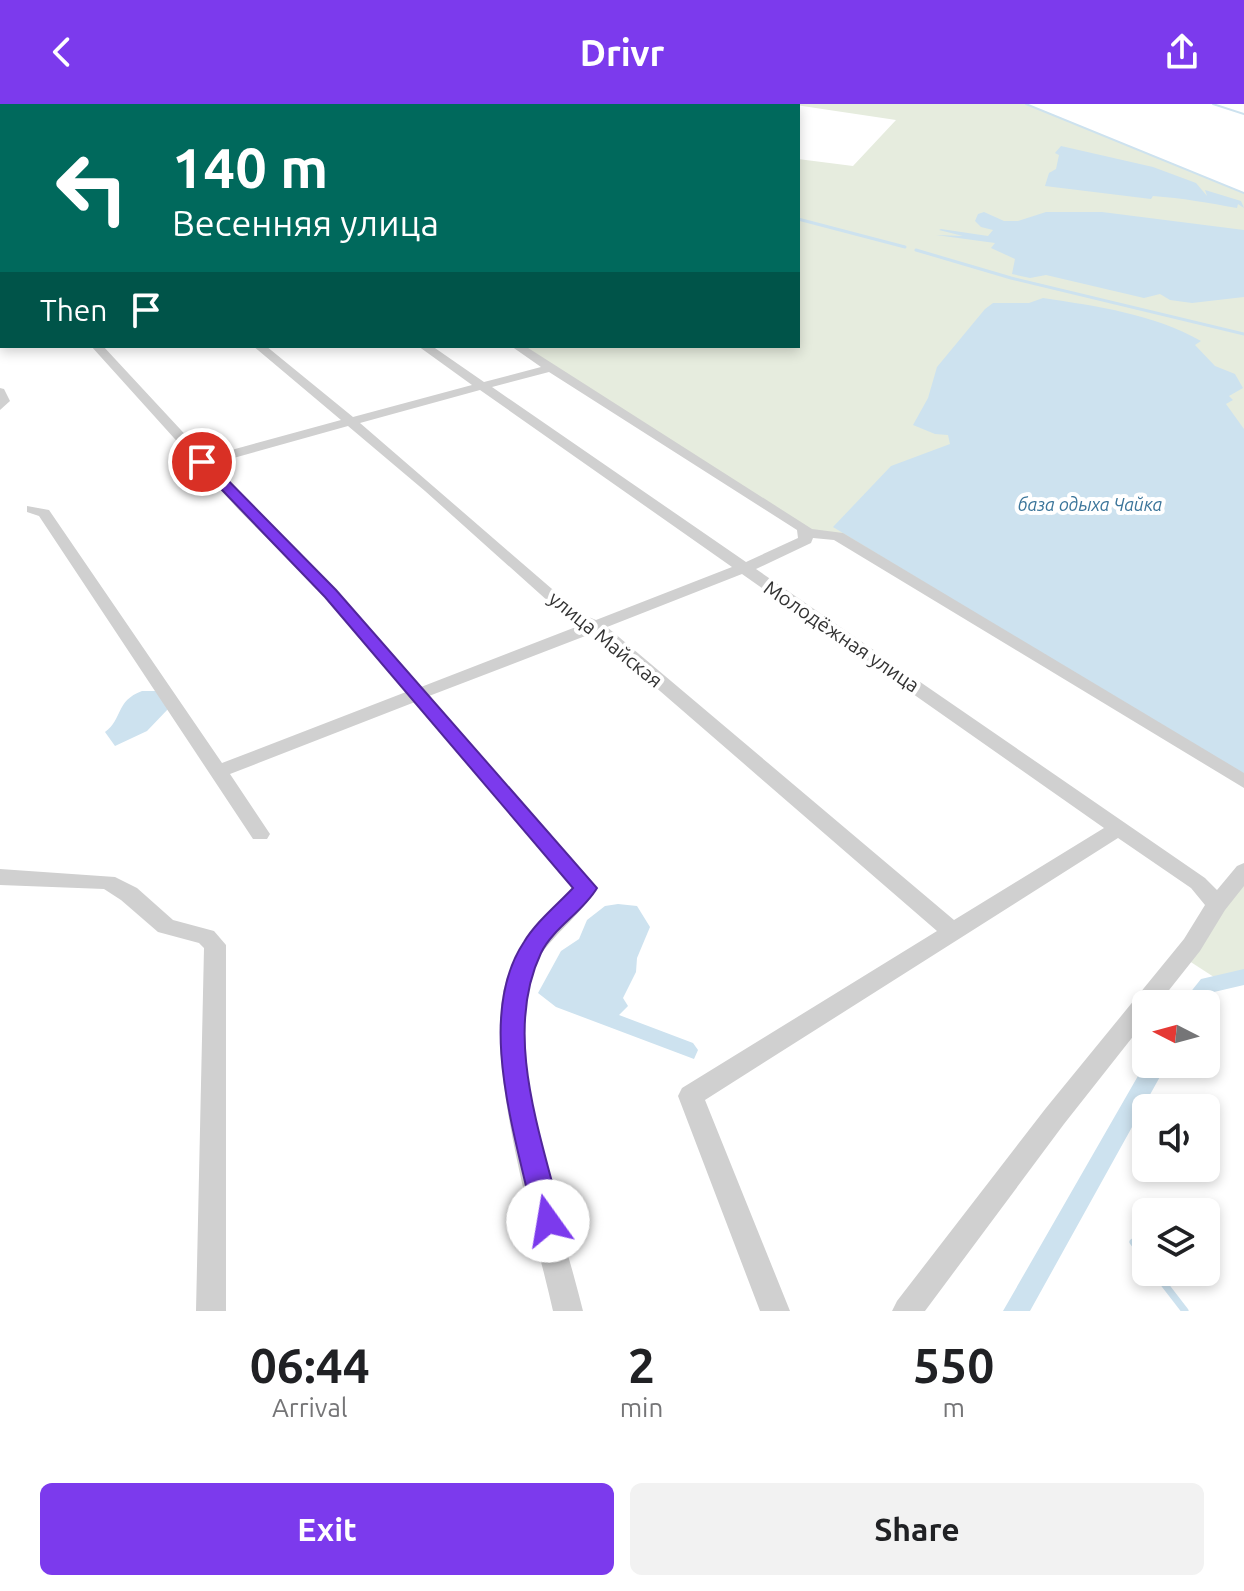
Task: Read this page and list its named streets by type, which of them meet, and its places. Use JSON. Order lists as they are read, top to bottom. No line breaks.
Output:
{"streets":{"street":["Молодёжная улица","улица Майская"]},"water":["база одыха Чайка"],"north":"left","page":{"header":"Drivr","turn":["140 m","Весенняя улица"],"then":"Then","eta":["06:44","Arrival","2","min","550","m"],"buttons":["Exit","Share"]}}
